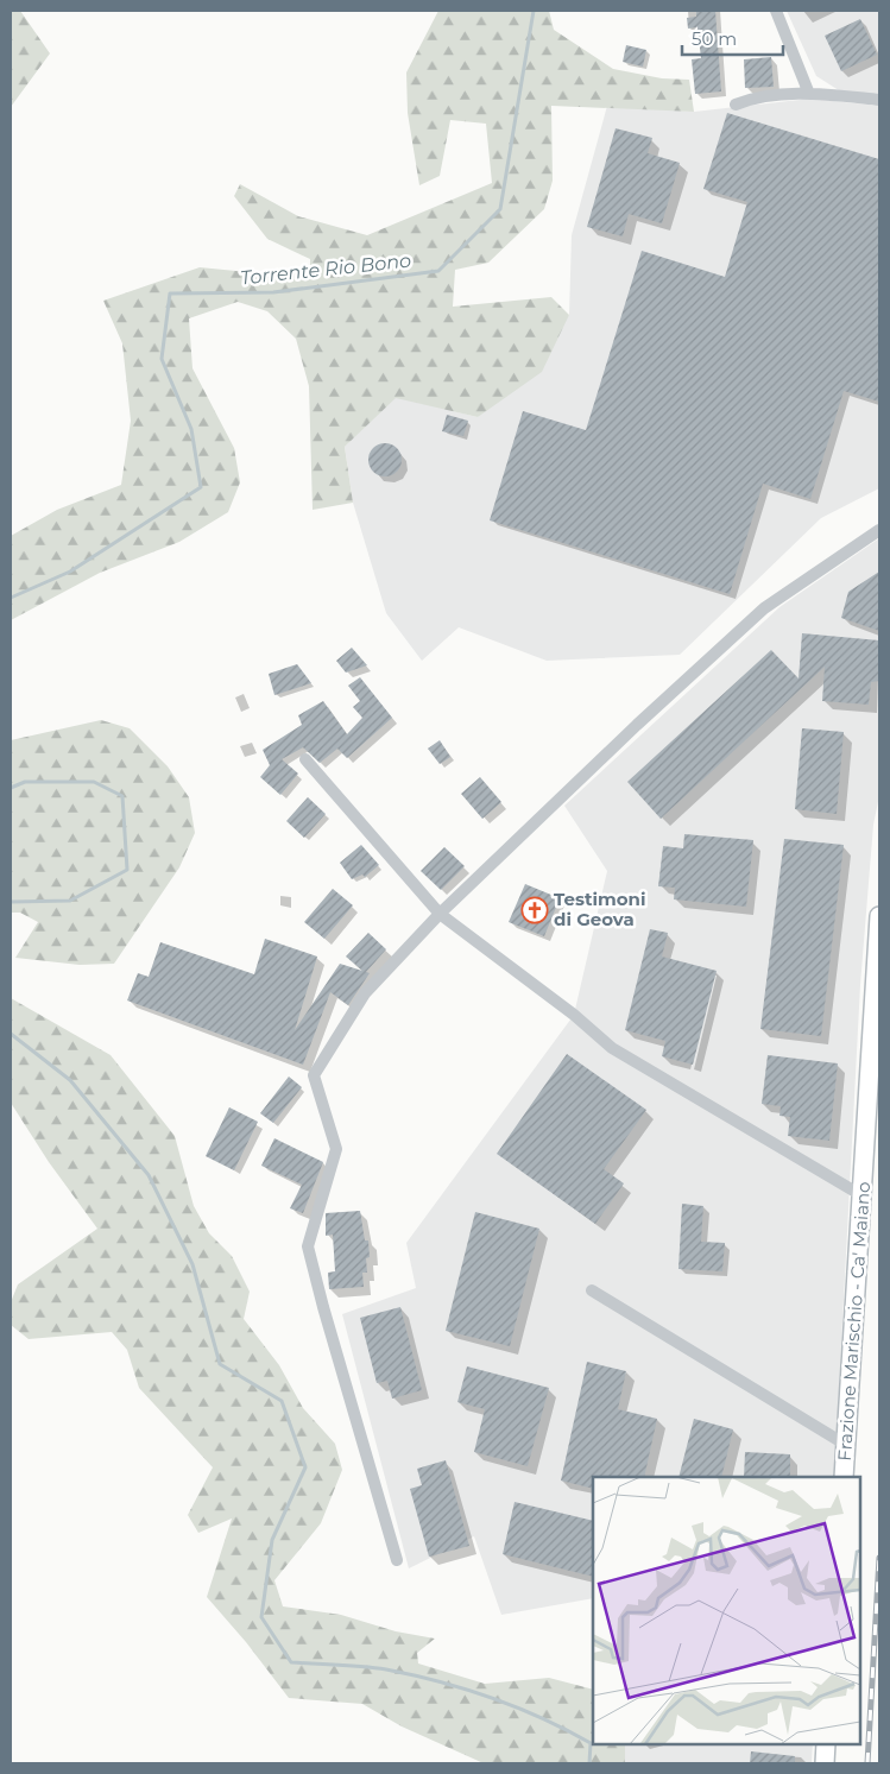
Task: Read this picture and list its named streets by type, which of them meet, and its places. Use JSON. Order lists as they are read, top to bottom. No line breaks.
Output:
{"streets":{"main road":["Frazione Marischio - Ca' Maiano"]},"water":["Torrente Rio Bono"],"places":{"church":["Testimoni di Geova"]},"scale_bar":"50 m"}
